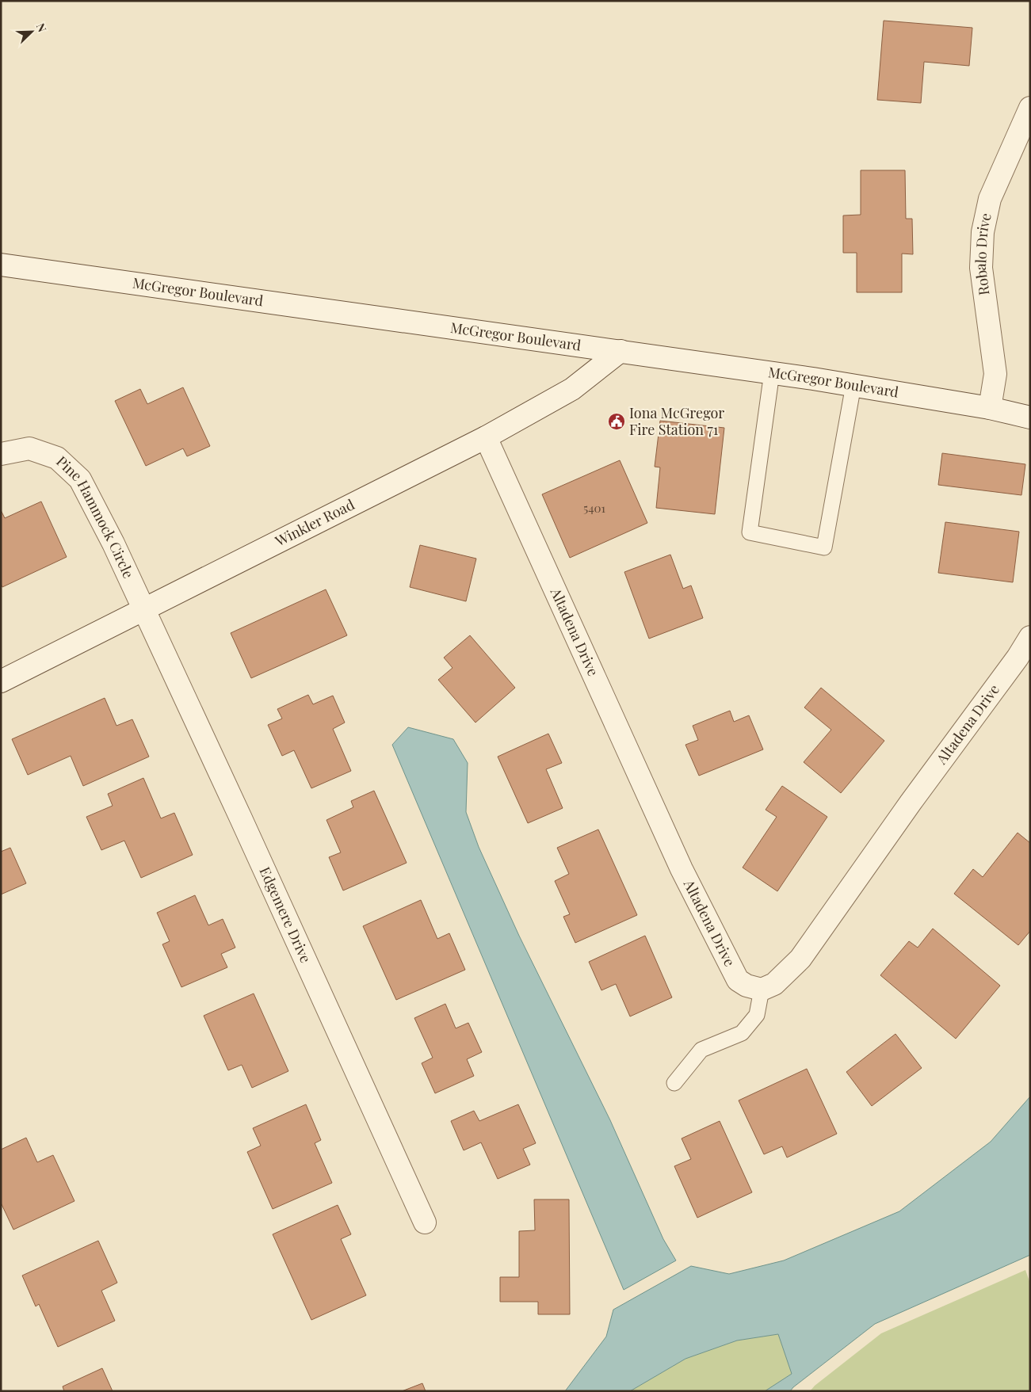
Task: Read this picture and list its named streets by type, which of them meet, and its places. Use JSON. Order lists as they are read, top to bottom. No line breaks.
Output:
{"streets":{"street":["Robalo Drive","McGregor Boulevard","Pine Hammock Circle","Winkler Road","Altadena Drive","Edgemere Drive"]},"crossings":[["Robalo Drive","McGregor Boulevard"],["McGregor Boulevard","Winkler Road"],["Pine Hammock Circle","Winkler Road"],["Pine Hammock Circle","Edgemere Drive"],["Winkler Road","Altadena Drive"],["Winkler Road","Edgemere Drive"]],"places":{"public building":["Iona McGregor Fire Station 71"]},"house_numbers":["5401"],"north":"top right"}
